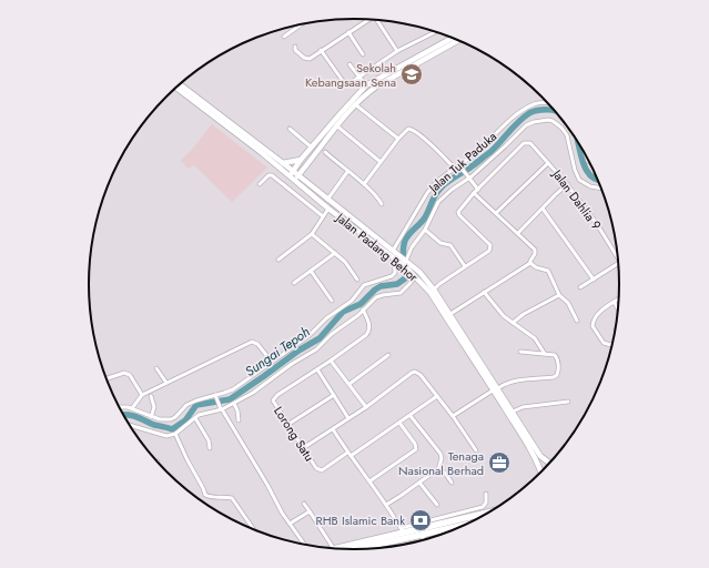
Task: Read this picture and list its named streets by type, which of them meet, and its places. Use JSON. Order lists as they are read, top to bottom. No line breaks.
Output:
{"streets":{"main road":["Jalan Padang Behor"],"street":["Jalan Tuk Paduka","Jalan Dahlia 9","Lorong Satu"]},"crossings":[["Jalan Tuk Paduka","Jalan Padang Behor"]],"water":["Sungai Tepoh"],"places":{"school or university":["Sekolah Kebangsaan Sena"],"office":["Tenaga Nasional Berhad"],"bank":["RHB Islamic Bank"]}}
